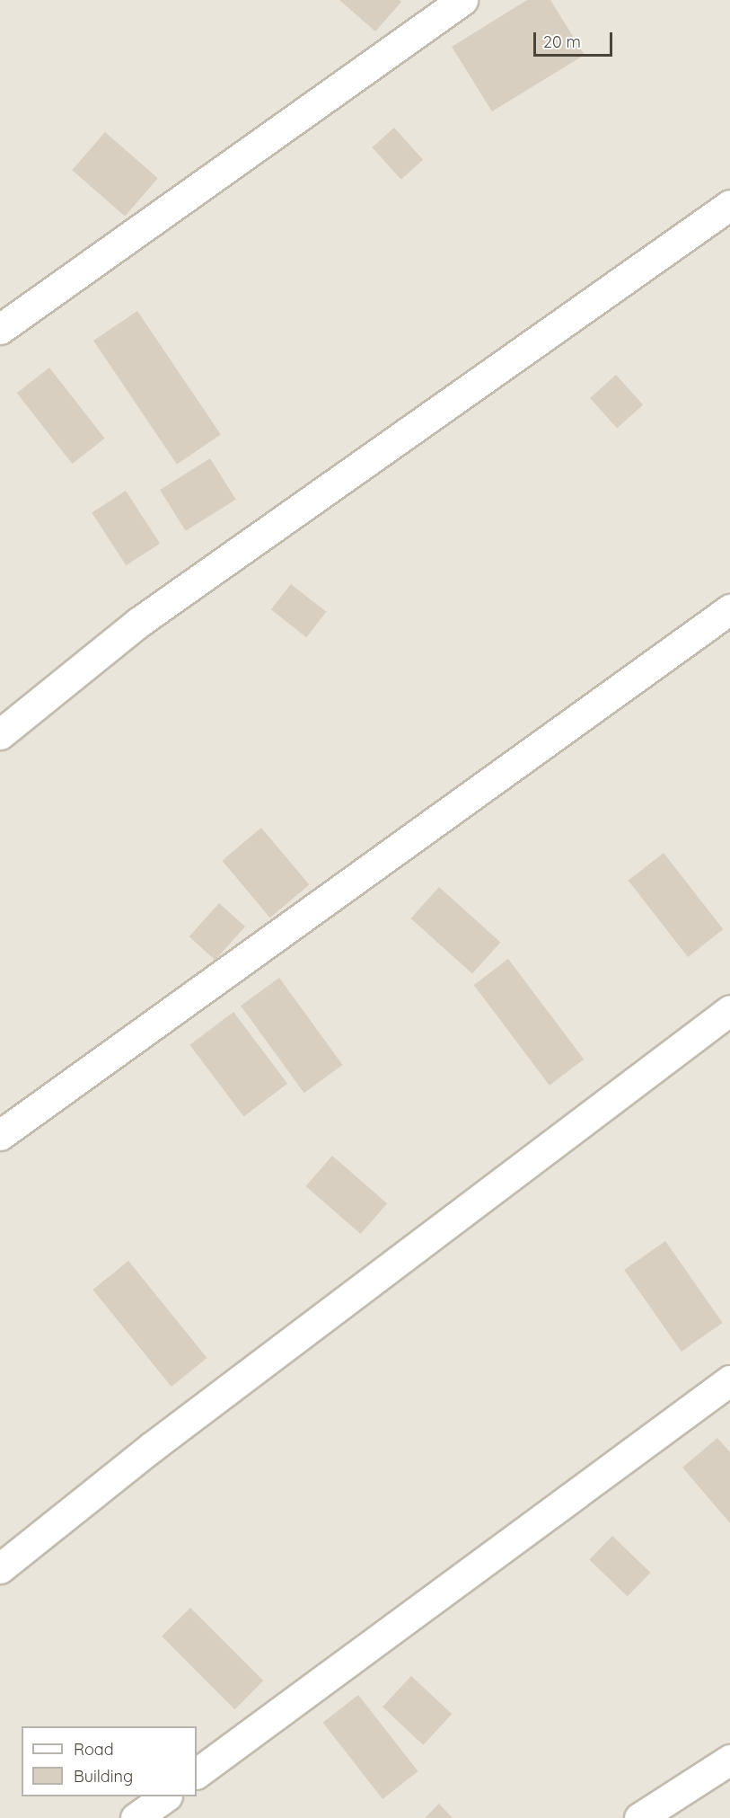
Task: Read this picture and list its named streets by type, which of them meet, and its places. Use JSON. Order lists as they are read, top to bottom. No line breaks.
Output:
{"legend":["Road","Building"],"scale_bar":"20 m"}
